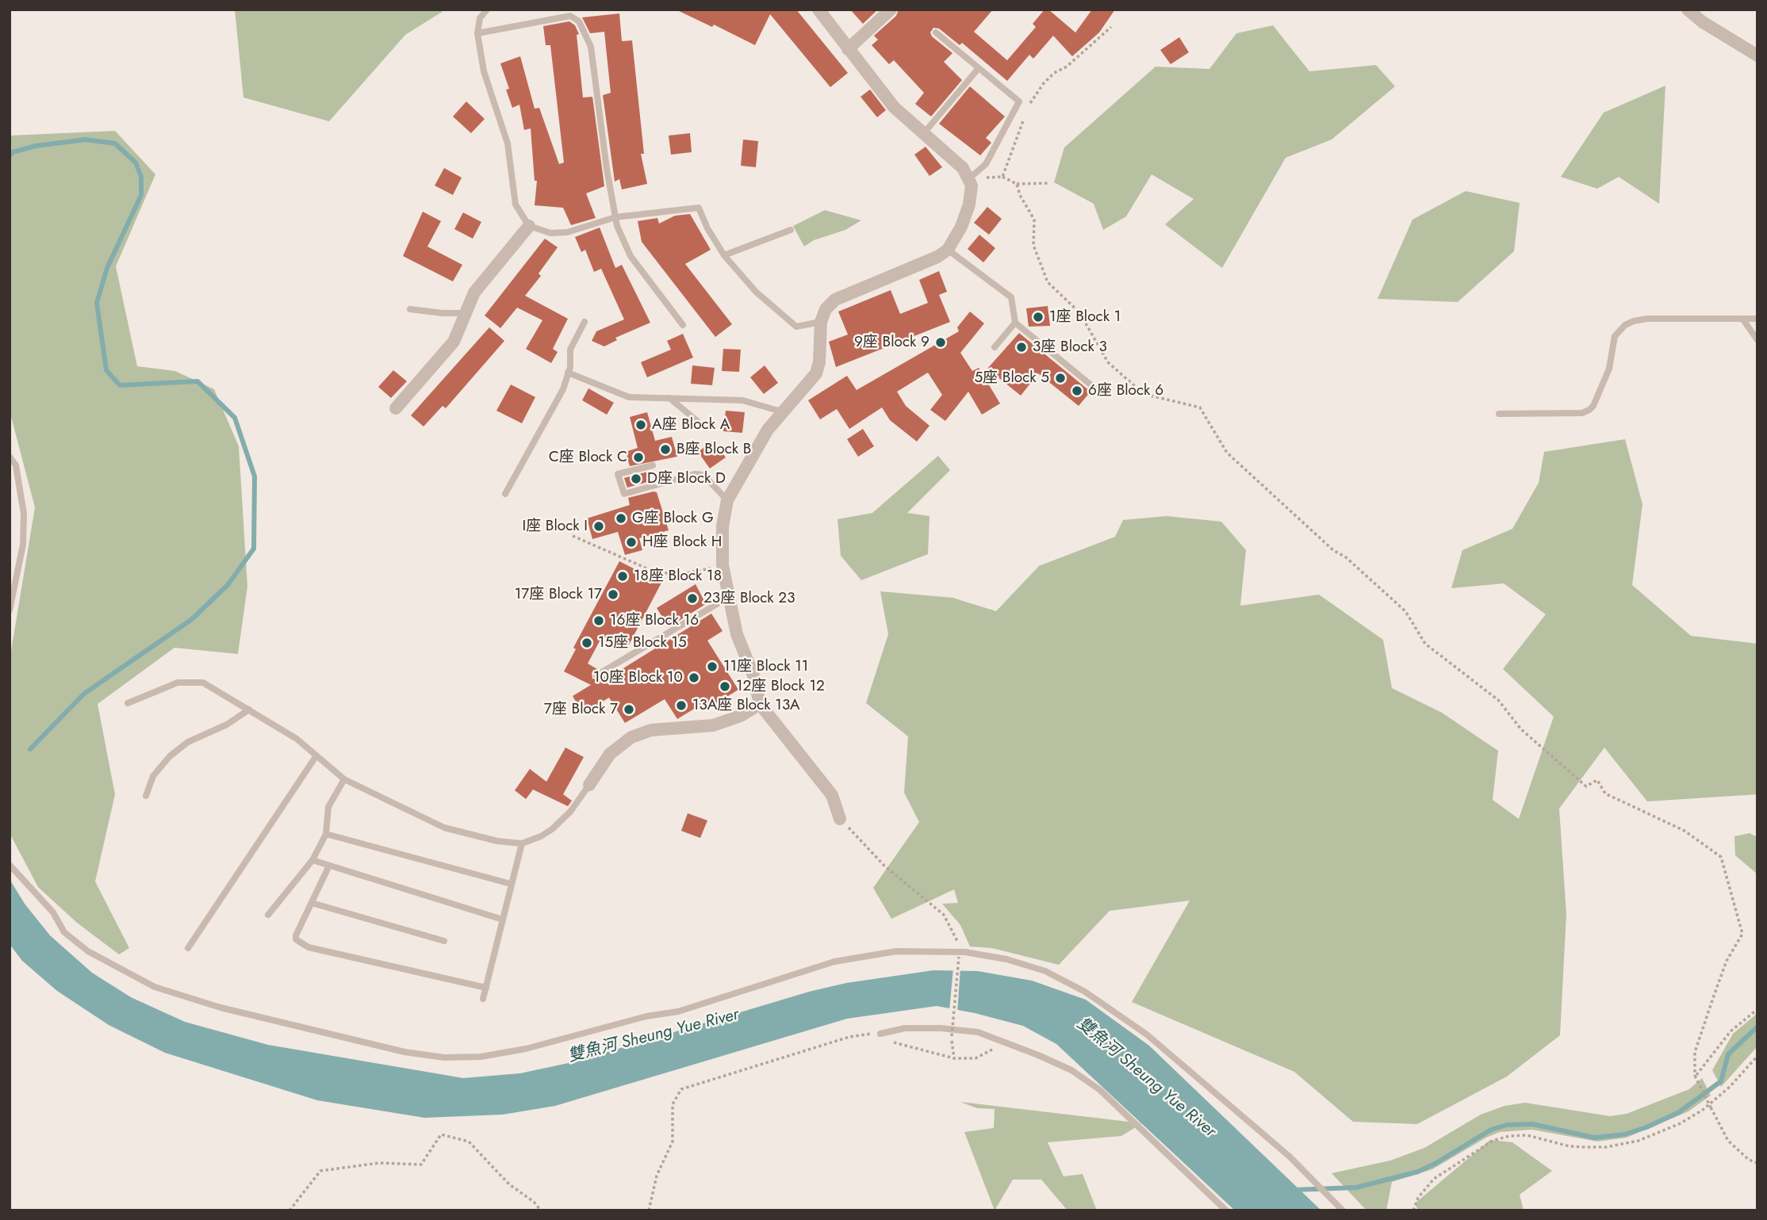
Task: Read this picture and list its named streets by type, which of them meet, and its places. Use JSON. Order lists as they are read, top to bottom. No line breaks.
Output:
{"water":["雙魚河 Sheung Yue River"],"places":["1座 Block 1","9座 Block 9","3座 Block 3","5座 Block 5","6座 Block 6","A座 Block A","B座 Block B","C座 Block C","D座 Block D","G座 Block G","I座 Block I","H座 Block H","18座 Block 18","17座 Block 17","23座 Block 23","16座 Block 16","15座 Block 15","11座 Block 11","10座 Block 10","12座 Block 12","13A座 Block 13A","7座 Block 7"]}
